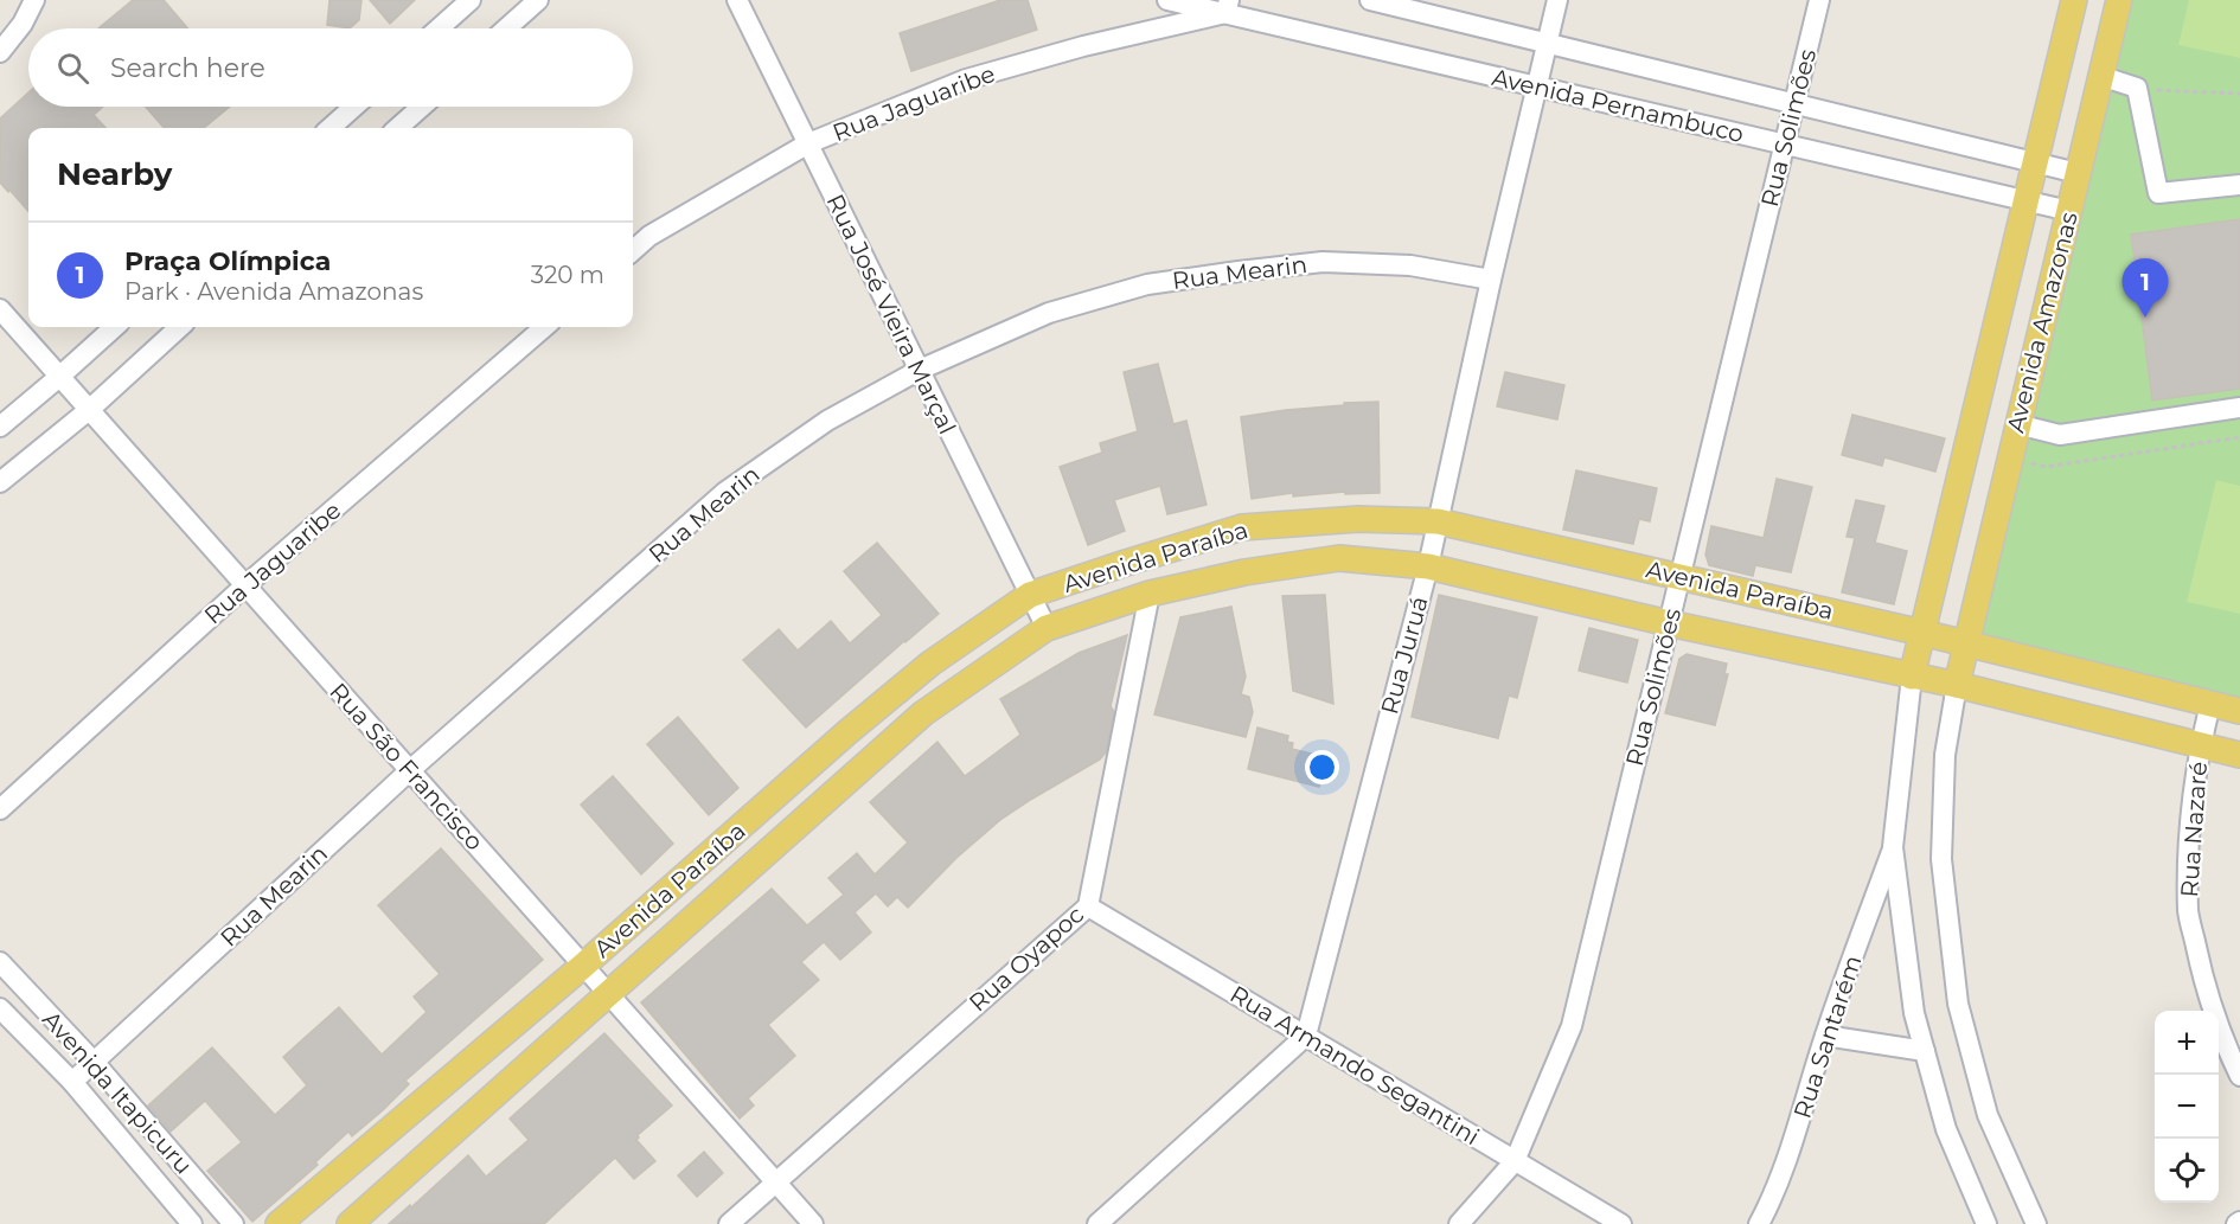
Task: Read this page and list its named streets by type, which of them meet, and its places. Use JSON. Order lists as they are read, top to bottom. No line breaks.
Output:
{"streets":{"main road":["Avenida Amazonas","Avenida Paraíba"],"street":["Rua Jaguaribe","Avenida Pernambuco","Rua Solimões","Rua Mearin","Rua José Vieira Marçal","Rua Juruá","Rua São Francisco","Rua Nazaré","Rua Oyapoc","Rua Santarém","Rua Armando Segantini","Avenida Itapicuru"]},"crossings":[["Rua Jaguaribe","Avenida Pernambuco"],["Rua Jaguaribe","Rua José Vieira Marçal"],["Rua Jaguaribe","Rua São Francisco"],["Avenida Pernambuco","Rua Solimões"],["Avenida Pernambuco","Avenida Amazonas"],["Avenida Pernambuco","Rua Juruá"],["Rua Solimões","Avenida Paraíba"],["Rua Solimões","Rua Armando Segantini"],["Rua Mearin","Rua José Vieira Marçal"],["Rua Mearin","Rua Juruá"],["Rua Mearin","Rua São Francisco"],["Rua Mearin","Avenida Itapicuru"],["Rua José Vieira Marçal","Avenida Paraíba"],["Avenida Amazonas","Avenida Paraíba"],["Avenida Paraíba","Rua Juruá"],["Avenida Paraíba","Rua São Francisco"],["Avenida Paraíba","Rua Nazaré"],["Avenida Paraíba","Rua Oyapoc"],["Rua Juruá","Rua Armando Segantini"],["Rua São Francisco","Rua Oyapoc"],["Rua Oyapoc","Rua Armando Segantini"]],"page":{"search":"Search here","heading":"Nearby","list":[{"mark":"1","name":"Praça Olímpica","note":"Park · Avenida Amazonas","value":"320 m"}],"pins":"1","map_buttons":["+","−"]}}
